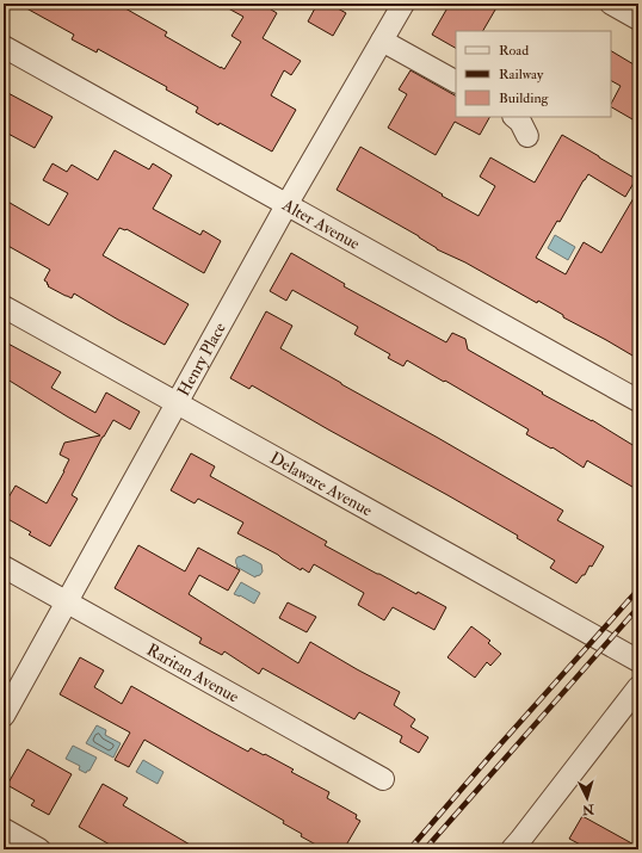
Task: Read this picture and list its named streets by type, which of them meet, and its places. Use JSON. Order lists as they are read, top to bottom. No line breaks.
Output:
{"streets":{"street":["Alter Avenue","Henry Place","Delaware Avenue","Raritan Avenue"]},"crossings":[["Alter Avenue","Henry Place"],["Henry Place","Delaware Avenue"],["Henry Place","Raritan Avenue"]],"legend":["Road","Railway","Building"],"north":"bottom"}
